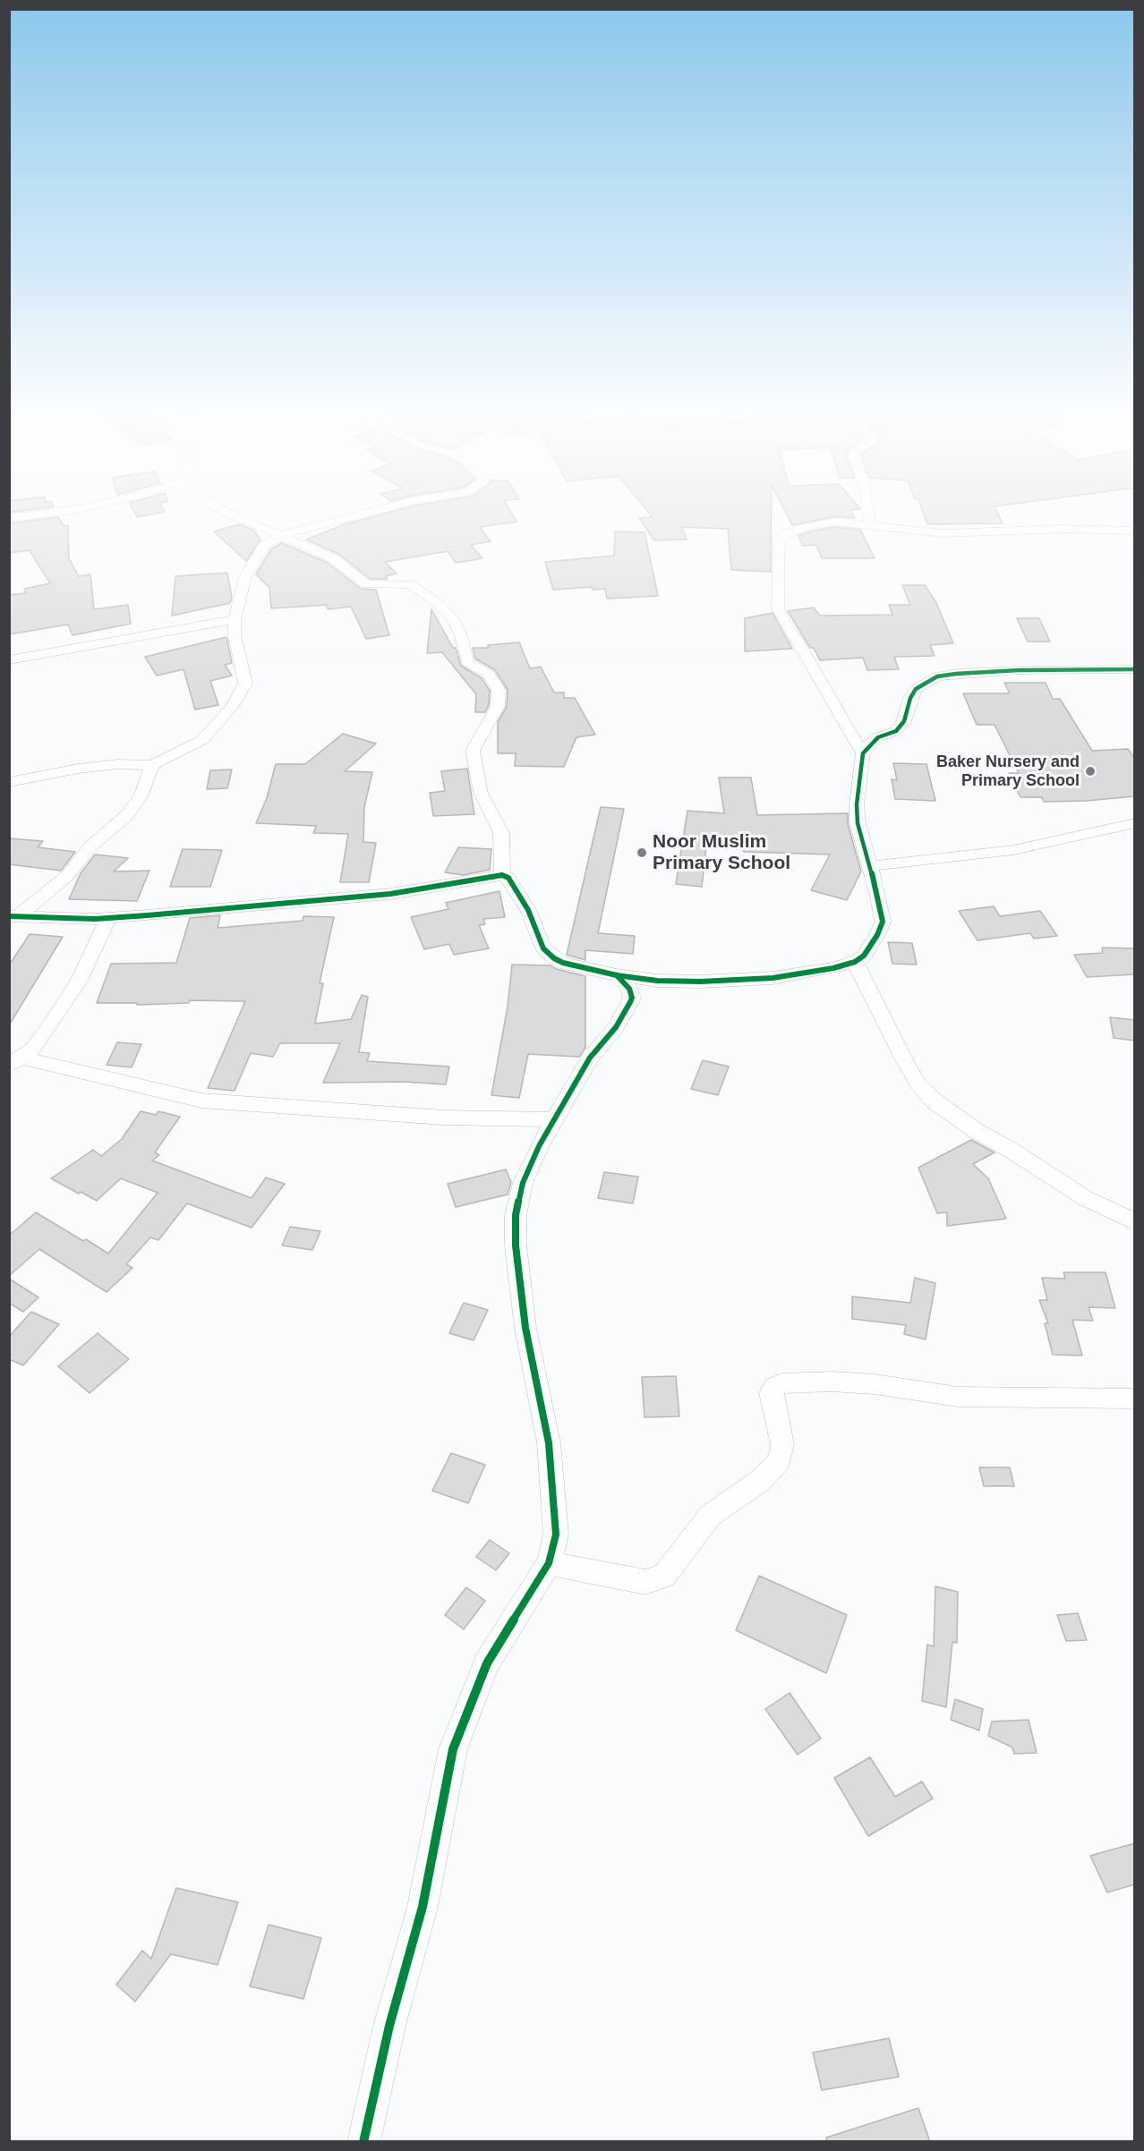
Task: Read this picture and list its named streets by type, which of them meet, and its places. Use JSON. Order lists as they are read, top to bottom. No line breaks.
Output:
{"places":["Baker Nursery and Primary School","Noor Muslim Primary School"]}
